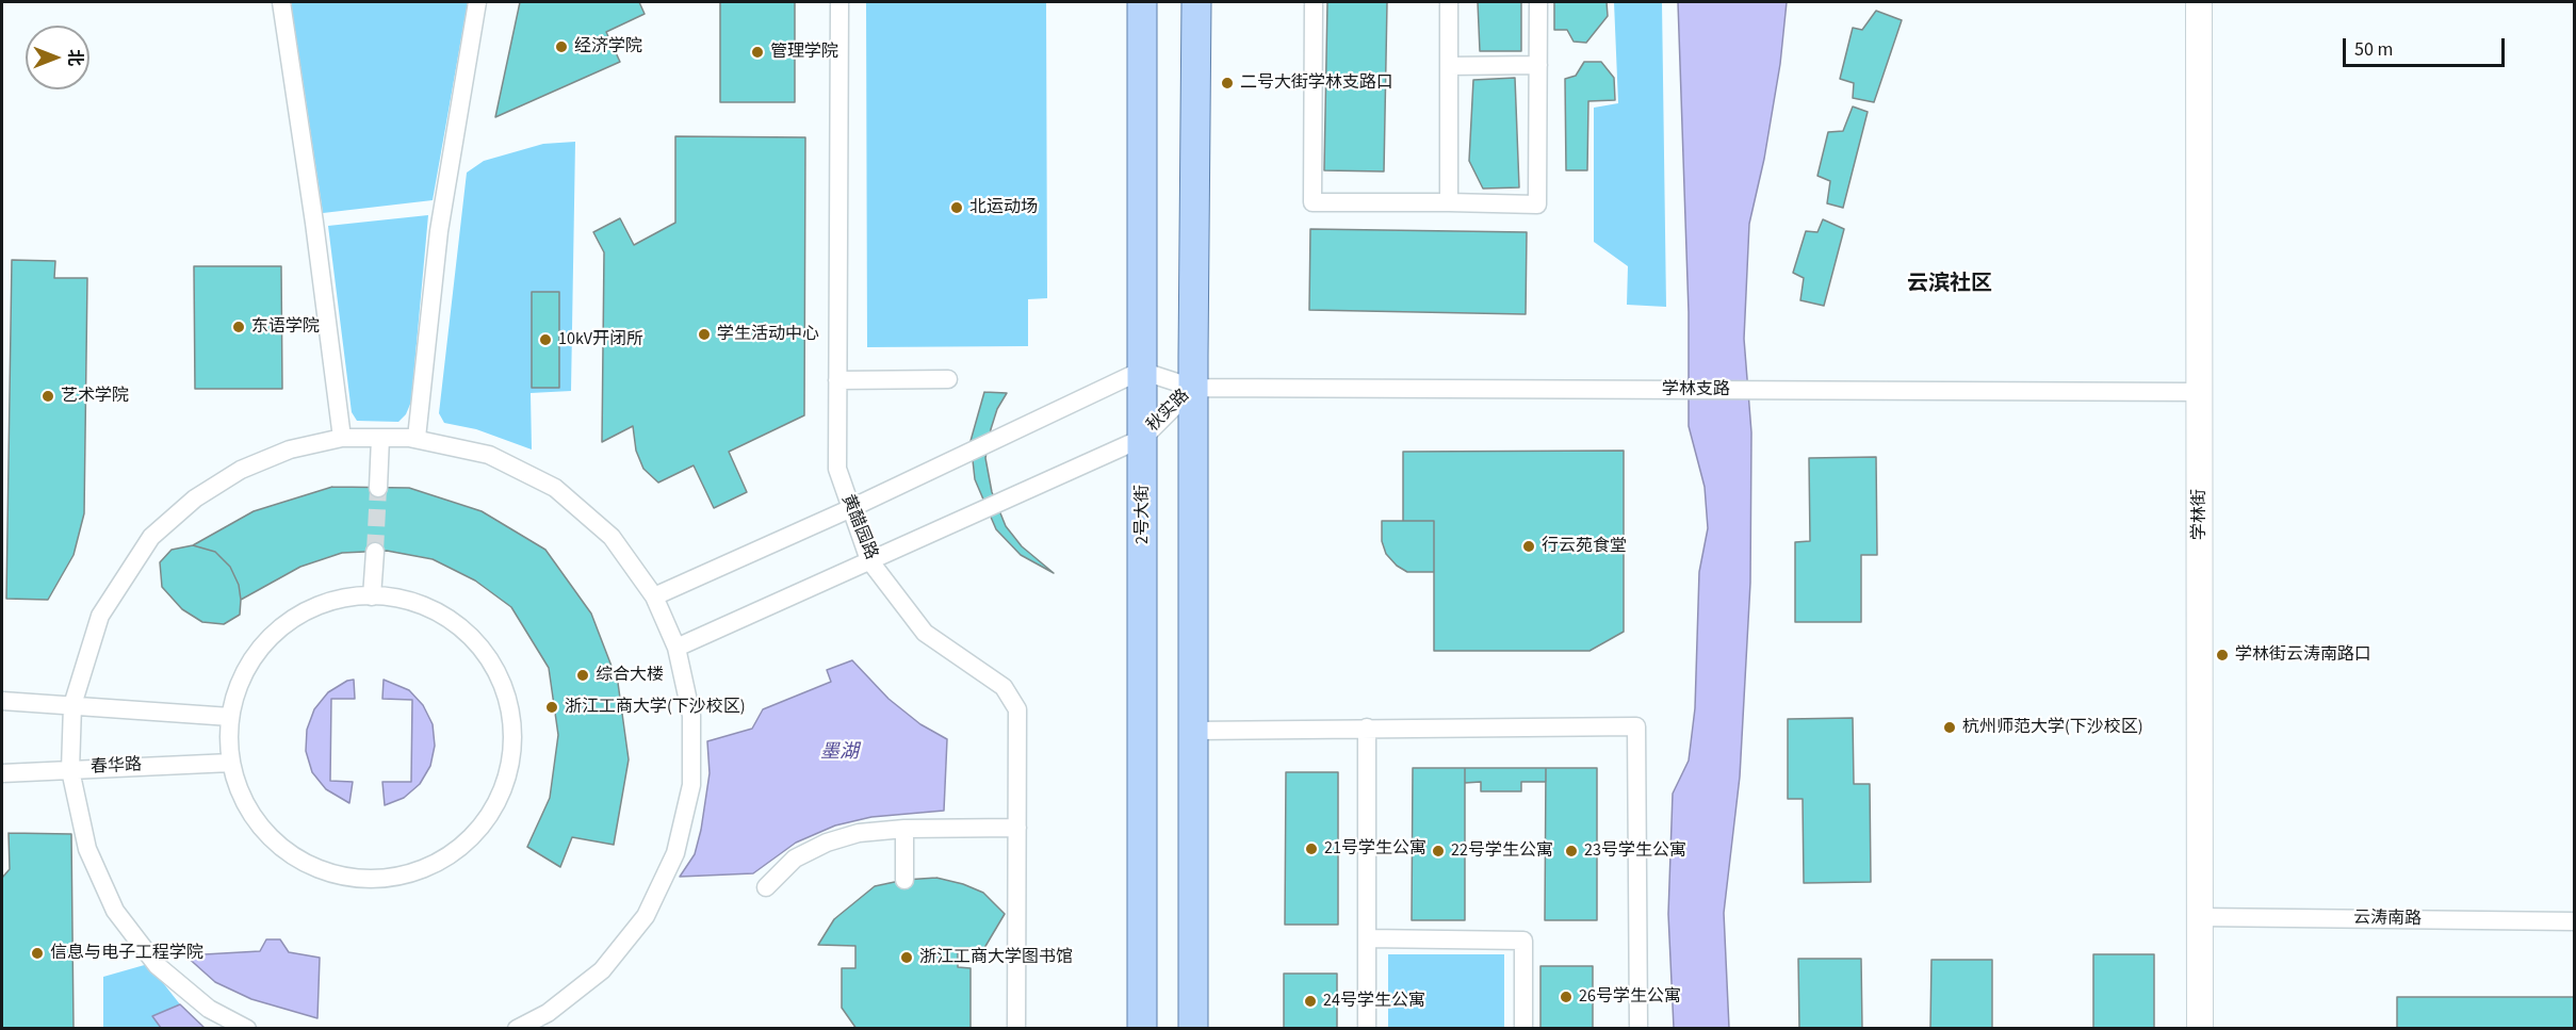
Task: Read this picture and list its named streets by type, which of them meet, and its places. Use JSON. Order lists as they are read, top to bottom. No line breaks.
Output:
{"streets":{"main road":["2号大街","学林街"],"street":["学林支路","秋实路","黄醋园路","春华路","云涛南路"]},"crossings":[["学林支路","秋实路"],["学林支路","学林街"],["秋实路","2号大街"],["秋实路","黄醋园路"],["学林街","云涛南路"]],"districts":["云滨社区"],"water":["墨湖"],"places":["经济学院","管理学院","二号大街学林支路口","北运动场","东语学院","学生活动中心","10kV开闭所","艺术学院","行云苑食堂","学林街云涛南路口","综合大楼","浙江工商大学(下沙校区)","杭州师范大学(下沙校区)","21号学生公寓","22号学生公寓","23号学生公寓","信息与电子工程学院","浙江工商大学图书馆","26号学生公寓","24号学生公寓"],"scale_bar":"50 m","north":"right"}
